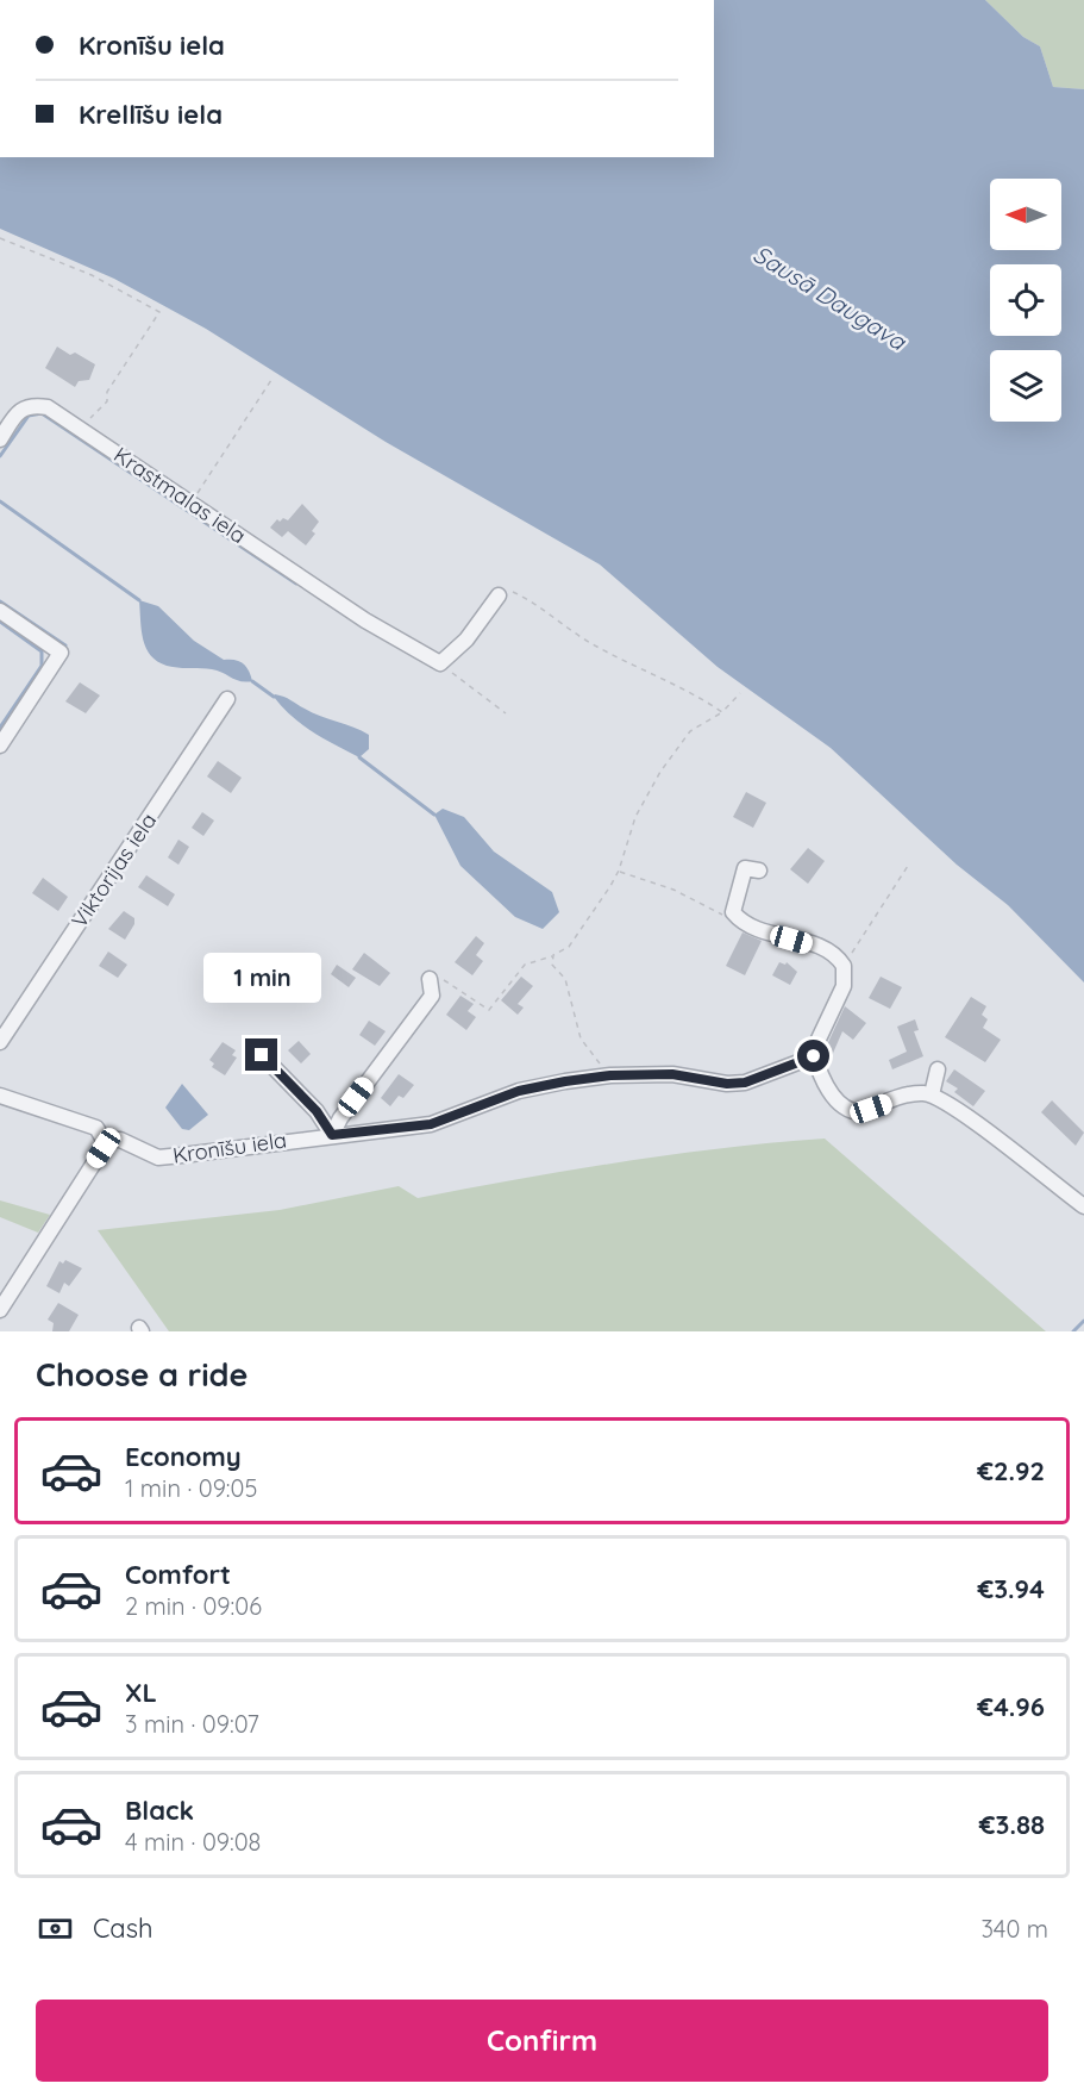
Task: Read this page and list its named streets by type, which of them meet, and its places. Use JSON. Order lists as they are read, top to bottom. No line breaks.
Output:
{"streets":{"street":["Krastmalas iela","Viktorijas iela","Kronīšu iela"]},"water":["Sausā Daugava"],"north":"left","page":{"banner":["Kronīšu iela","Krellīšu iela"],"bubble":"1 min","heading":"Choose a ride","list":[{"name":"Economy","note":"1 min · 09:05","value":"€2.92"},{"name":"Comfort","note":"2 min · 09:06","value":"€3.94"},{"name":"XL","note":"3 min · 09:07","value":"€4.96"},{"name":"Black","note":"4 min · 09:08","value":"€3.88"}],"pay":["Cash","340 m"],"buttons":"Confirm"}}
